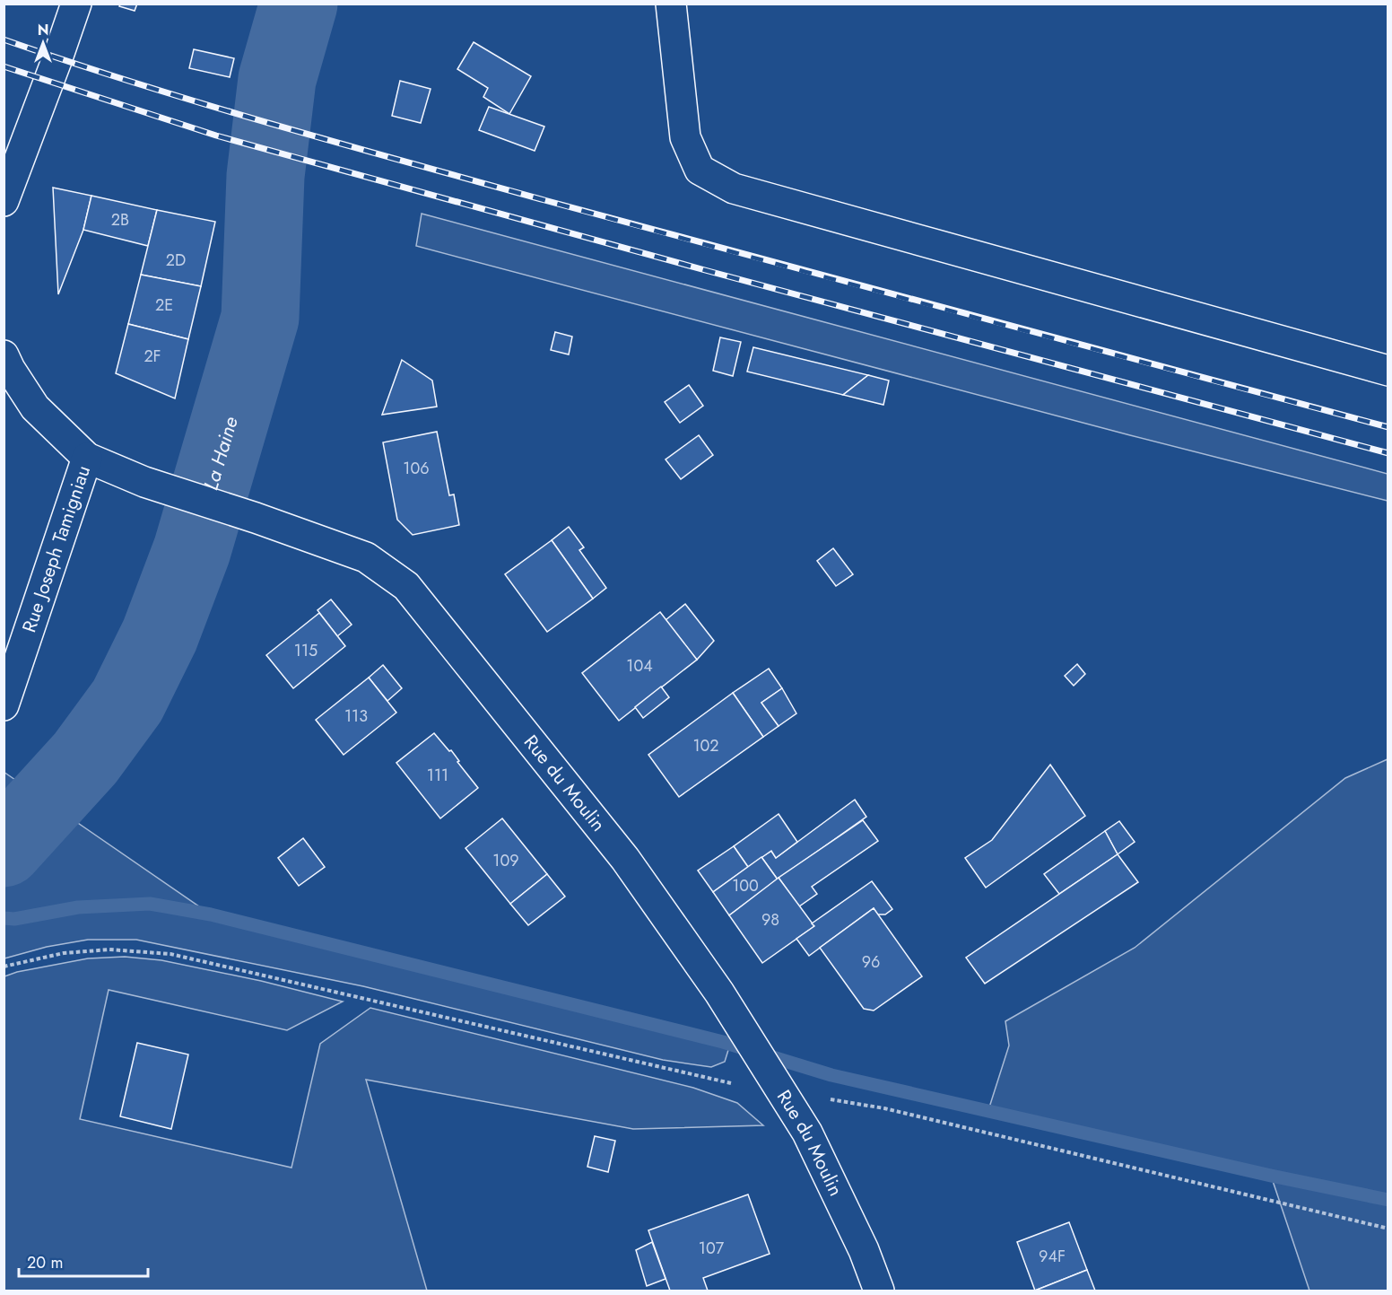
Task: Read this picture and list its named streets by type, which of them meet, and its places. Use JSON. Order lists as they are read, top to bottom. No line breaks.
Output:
{"streets":{"street":["Rue Joseph Tamigniau","Rue du Moulin"]},"crossings":[["Rue Joseph Tamigniau","Rue du Moulin"]],"water":["La Haine"],"house_numbers":["2B","2D","2E","2F","106","115","104","113","102","111","109","100","98","96","107","94F"],"scale_bar":"20 m","north":"top"}
